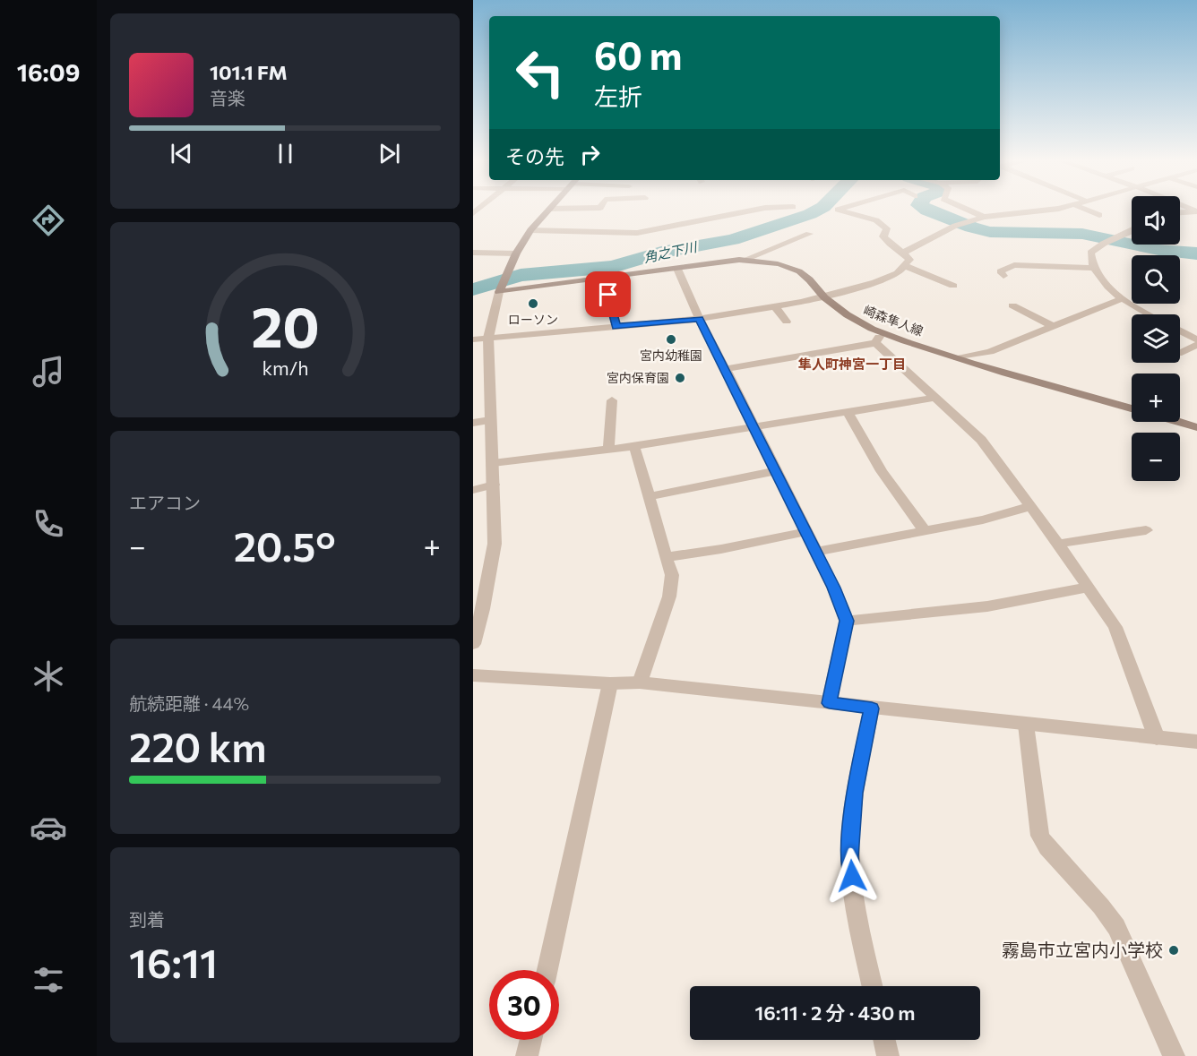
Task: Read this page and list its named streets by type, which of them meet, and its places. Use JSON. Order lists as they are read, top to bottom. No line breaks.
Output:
{"streets":{"main road":["崎森隼人線"]},"districts":["隼人町神宮一丁目"],"water":["角之下川"],"places":["ローソン","宮内幼稚園","宮内保育園","霧島市立宮内小学校"],"page":{"tabs":"16:09","turn":["60 m","左折"],"song":["101.1 FM","音楽"],"then":"その先","map_buttons":["+","−"],"tile":["エアコン",["航続距離 · 44%","220 km"],["到着","16:11"]],"heat":["−","20.5°","+"],"limit":"30","trip":"16:11 · 2 分 · 430 m","gauge":["20","km/h"]}}
